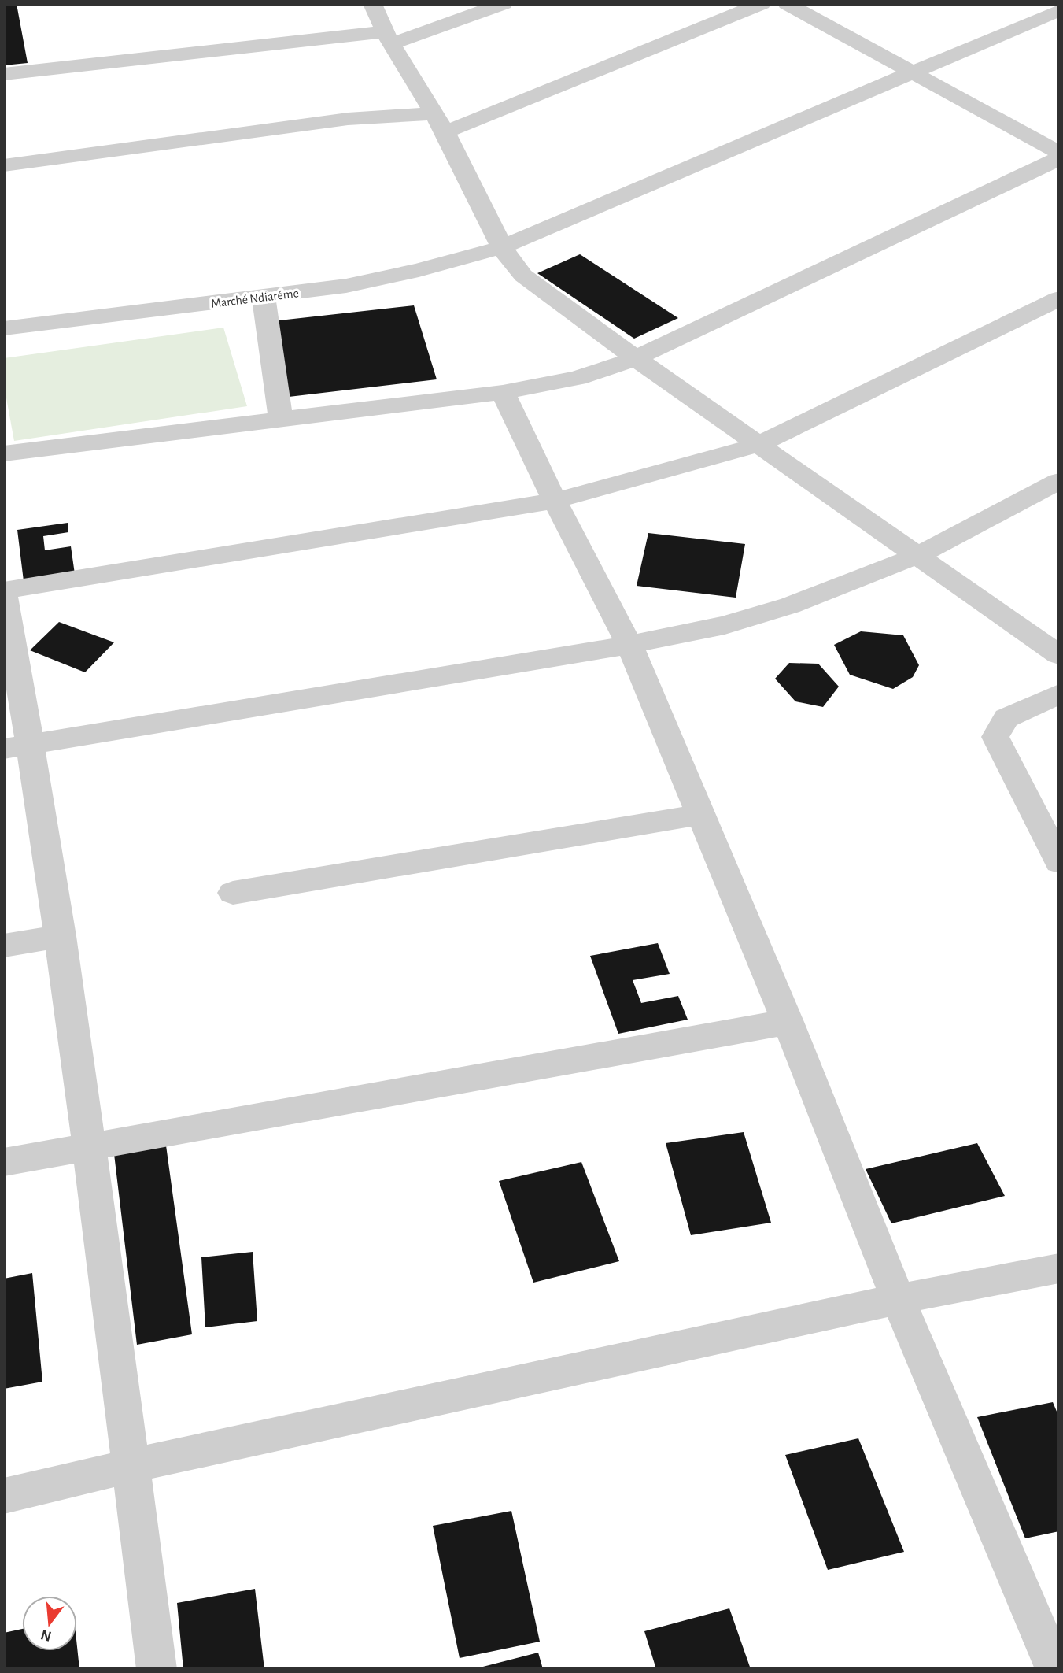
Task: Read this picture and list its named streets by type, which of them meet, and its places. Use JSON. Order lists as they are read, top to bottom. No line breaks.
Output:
{"streets":{"street":["Marché Ndiaréme"]},"north":"bottom"}
